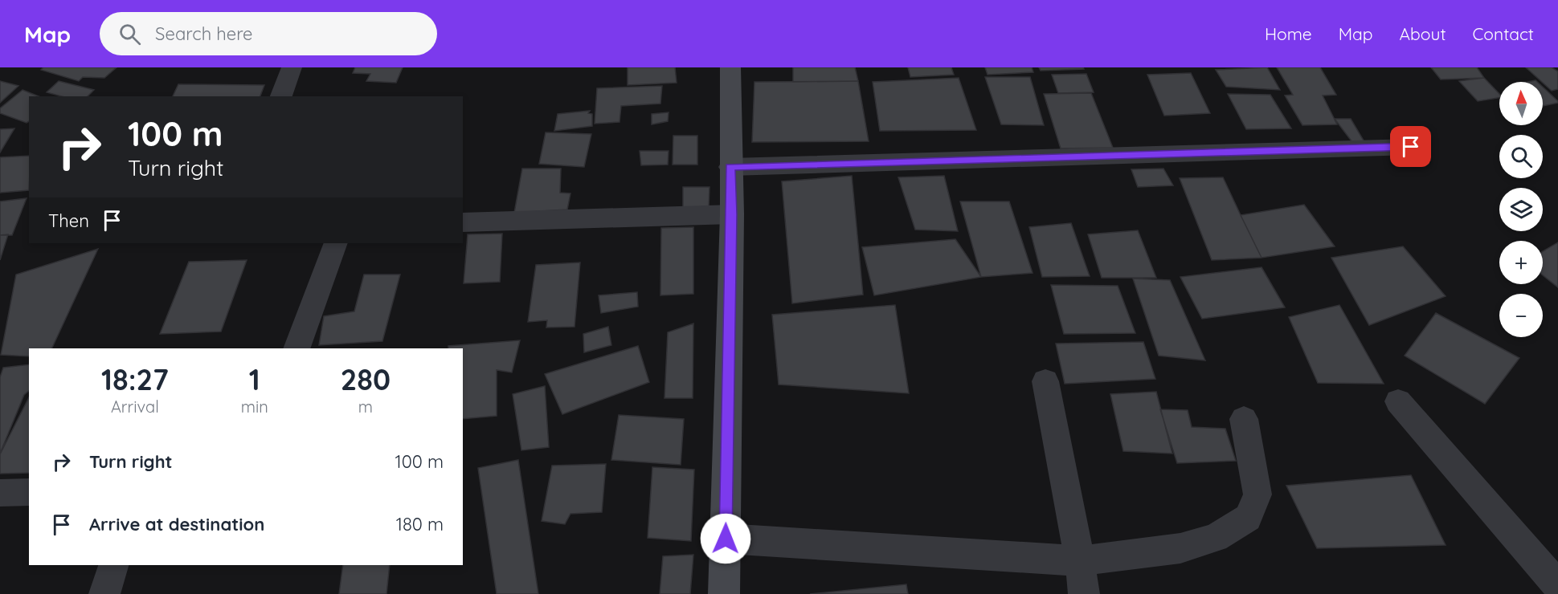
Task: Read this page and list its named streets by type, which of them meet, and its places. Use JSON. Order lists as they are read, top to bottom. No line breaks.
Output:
{"north":"top","page":{"header":"Map","search":"Search here","nav":["Home","Map","About","Contact"],"map_buttons":["+","−"],"turn":["100 m","Turn right"],"then":"Then","eta":["18:27","Arrival","1","min","280","m"],"list":[{"name":"Turn right","value":"100 m"},{"name":"Arrive at destination","value":"180 m"}]}}
